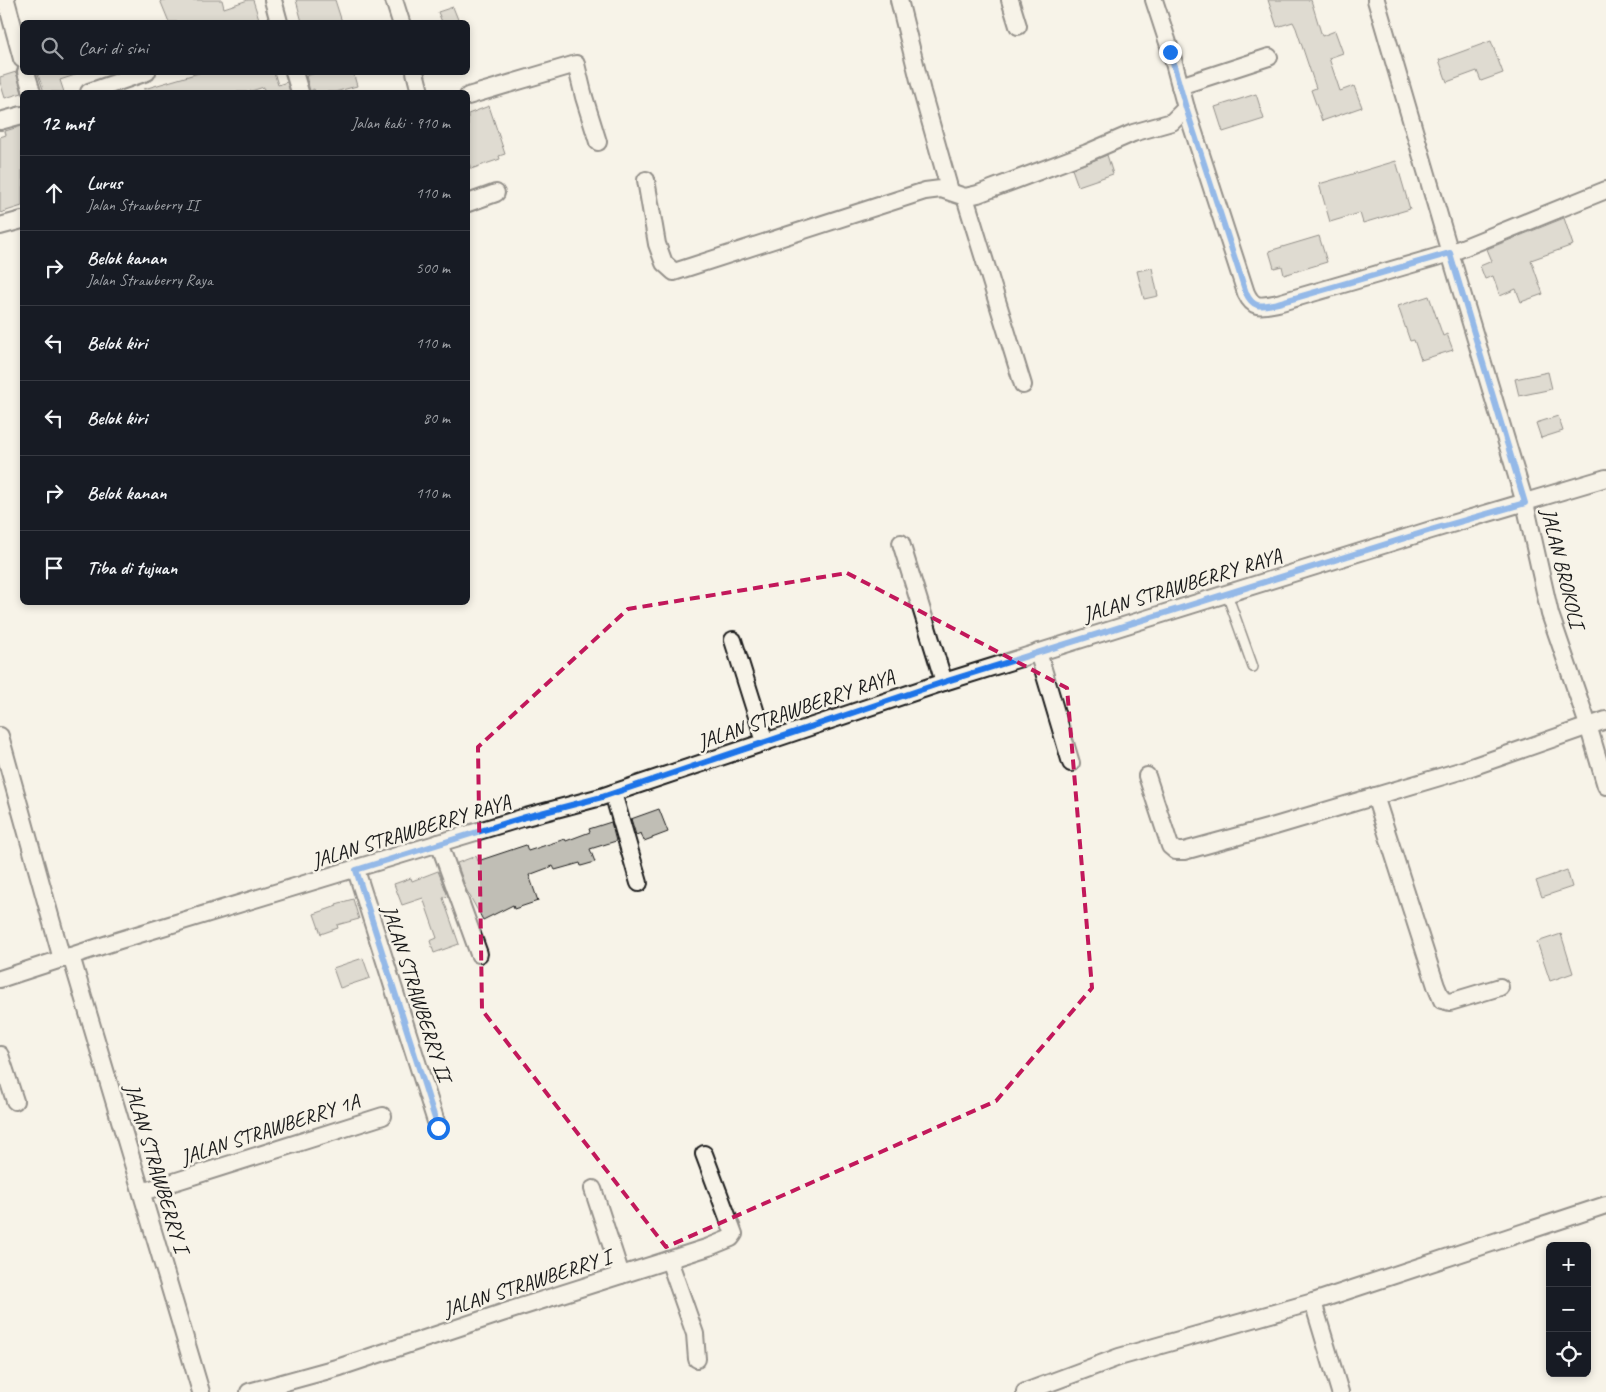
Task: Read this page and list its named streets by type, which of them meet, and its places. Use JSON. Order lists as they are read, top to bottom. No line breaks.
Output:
{"streets":{"street":["JALAN BROKOLI","JALAN STRAWBERRY RAYA","JALAN STRAWBERRY II","JALAN STRAWBERRY 1A","JALAN STRAWBERRY I"]},"crossings":[["JALAN BROKOLI","JALAN STRAWBERRY RAYA"],["JALAN STRAWBERRY RAYA","JALAN STRAWBERRY II"],["JALAN STRAWBERRY RAYA","JALAN STRAWBERRY I"],["JALAN STRAWBERRY 1A","JALAN STRAWBERRY I"]],"page":{"search":"Cari di sini","heading":["12 mnt","Jalan kaki · 910 m"],"list":[["Lurus","Jalan Strawberry II","110 m"],["Belok kanan","Jalan Strawberry Raya","500 m"],["Belok kiri","110 m"],["Belok kiri","80 m"],["Belok kanan","110 m"],"Tiba di tujuan"],"map_buttons":["+","−"]}}
